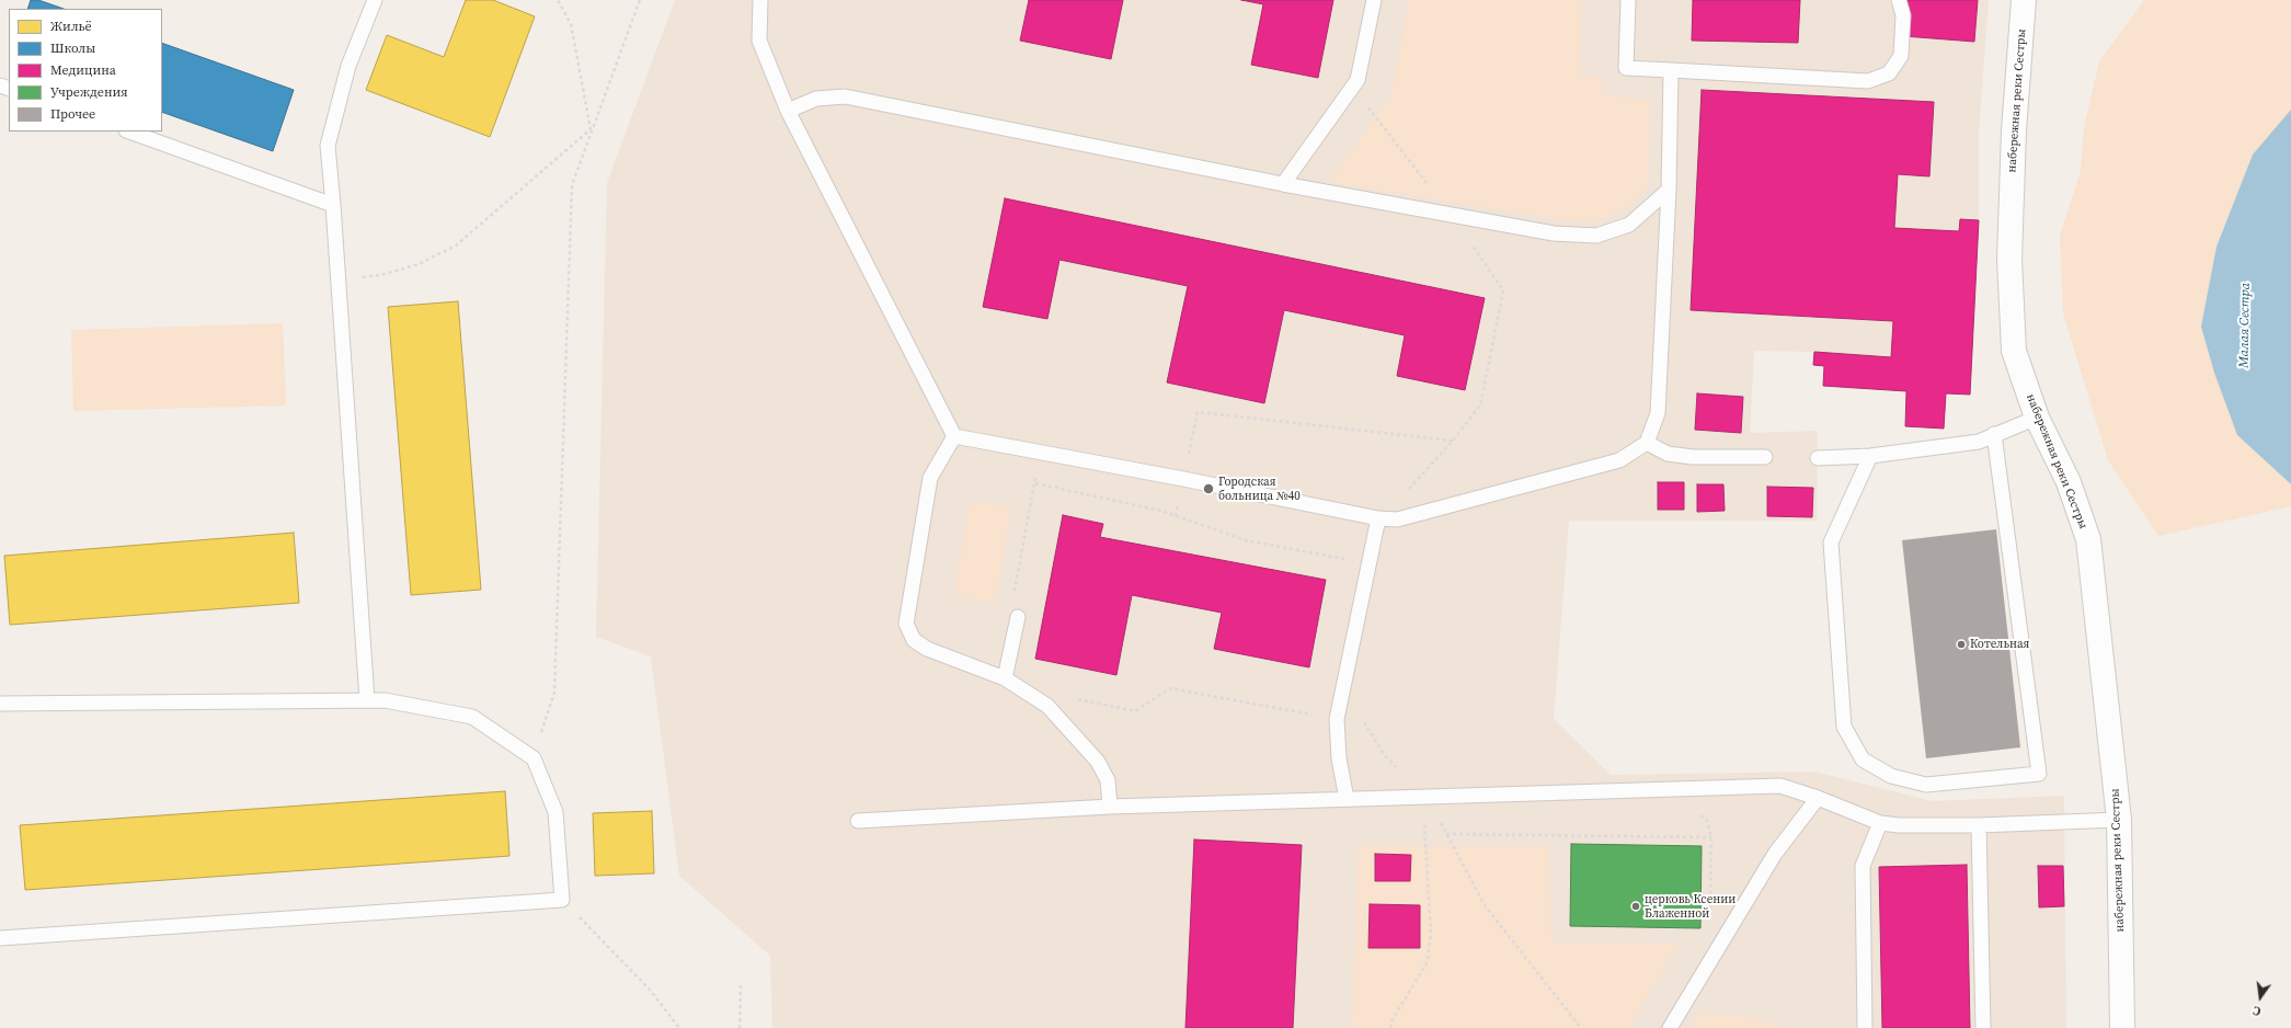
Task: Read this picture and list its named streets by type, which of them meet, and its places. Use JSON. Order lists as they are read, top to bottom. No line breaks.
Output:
{"streets":{"street":["набережная реки Сестры"]},"water":["Малая Сестра"],"places":["Городская больница №40","Котельная","церковь Ксении Блаженной"],"legend":["Жильё","Школы","Медицина","Учреждения","Прочее"],"north":"bottom"}
